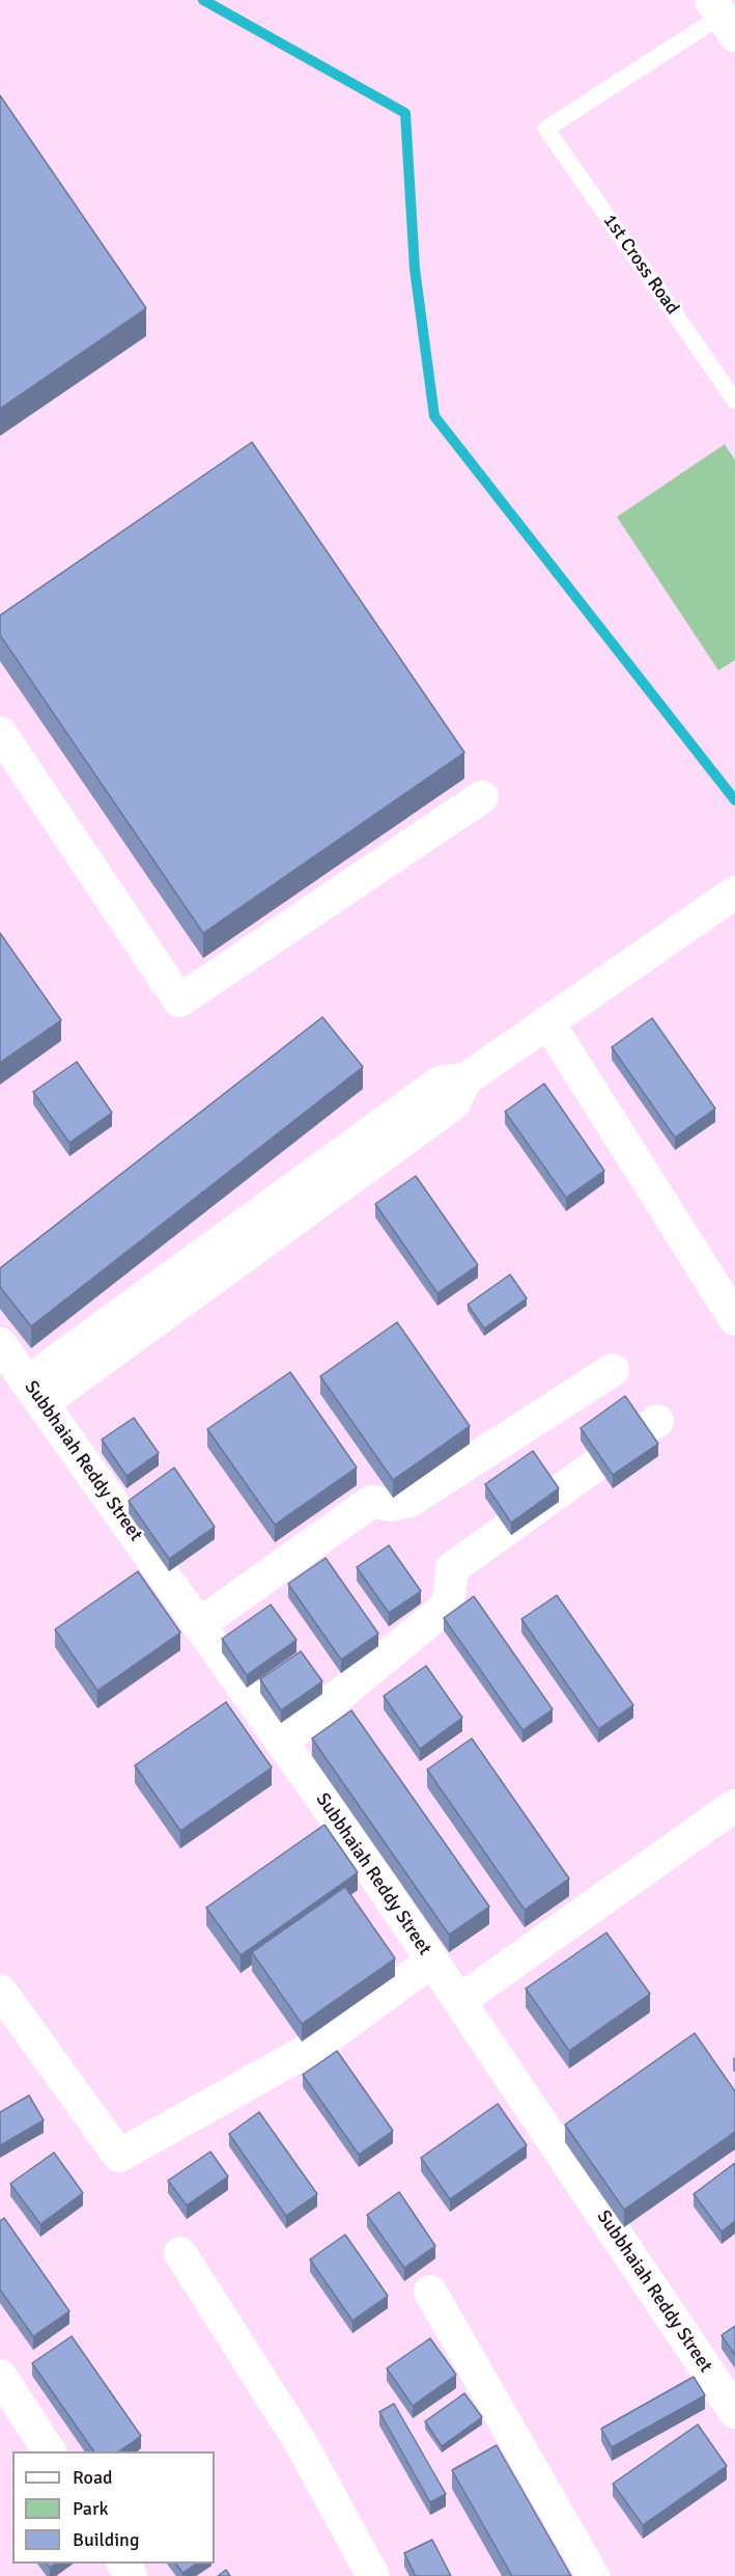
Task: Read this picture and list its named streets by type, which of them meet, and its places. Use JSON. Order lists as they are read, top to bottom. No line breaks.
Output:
{"streets":{"street":["Subbhaiah Reddy Street"],"lane":["1st Cross Road"]},"legend":["Road","Park","Building"]}
